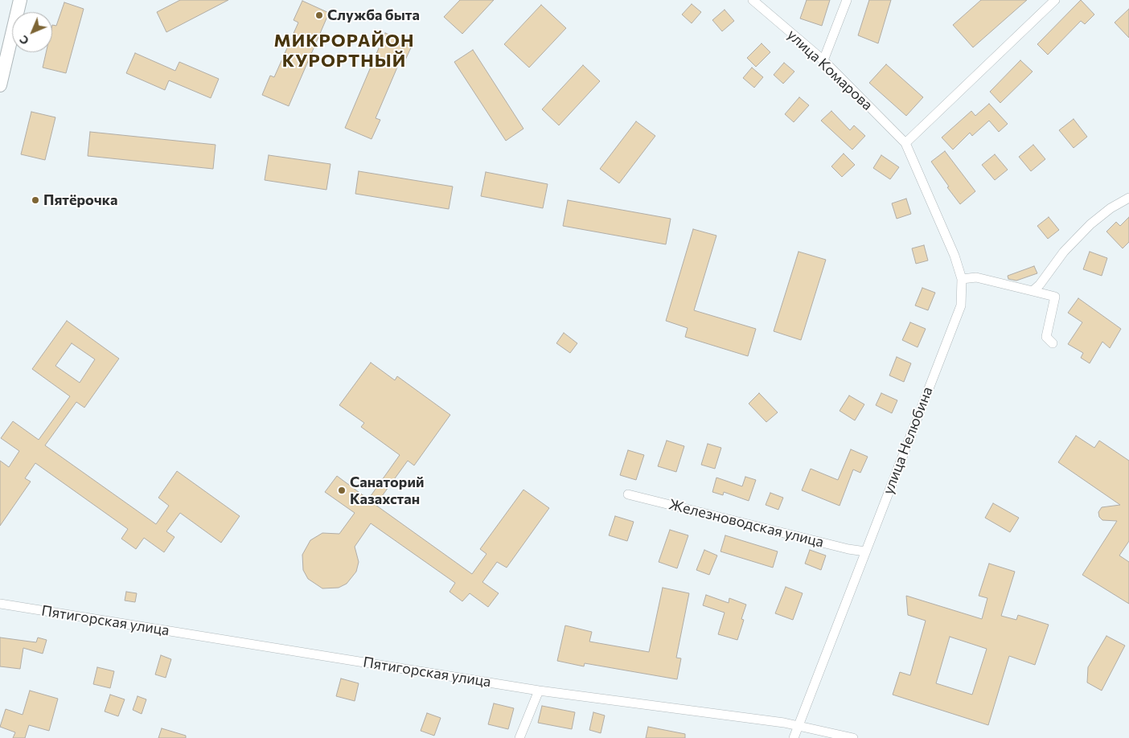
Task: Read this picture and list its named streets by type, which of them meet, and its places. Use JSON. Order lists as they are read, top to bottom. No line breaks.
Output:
{"streets":{"street":["улица Комарова","улица Нелюбина","Железноводская улица","Пятигорская улица"]},"crossings":[["улица Комарова","улица Нелюбина"],["улица Нелюбина","Железноводская улица"],["улица Нелюбина","Пятигорская улица"]],"districts":["МИКРОРАЙОН КУРОРТНЫЙ"],"places":["Служба быта","Пятёрочка","Санаторий Казахстан"],"north":"bottom left"}
